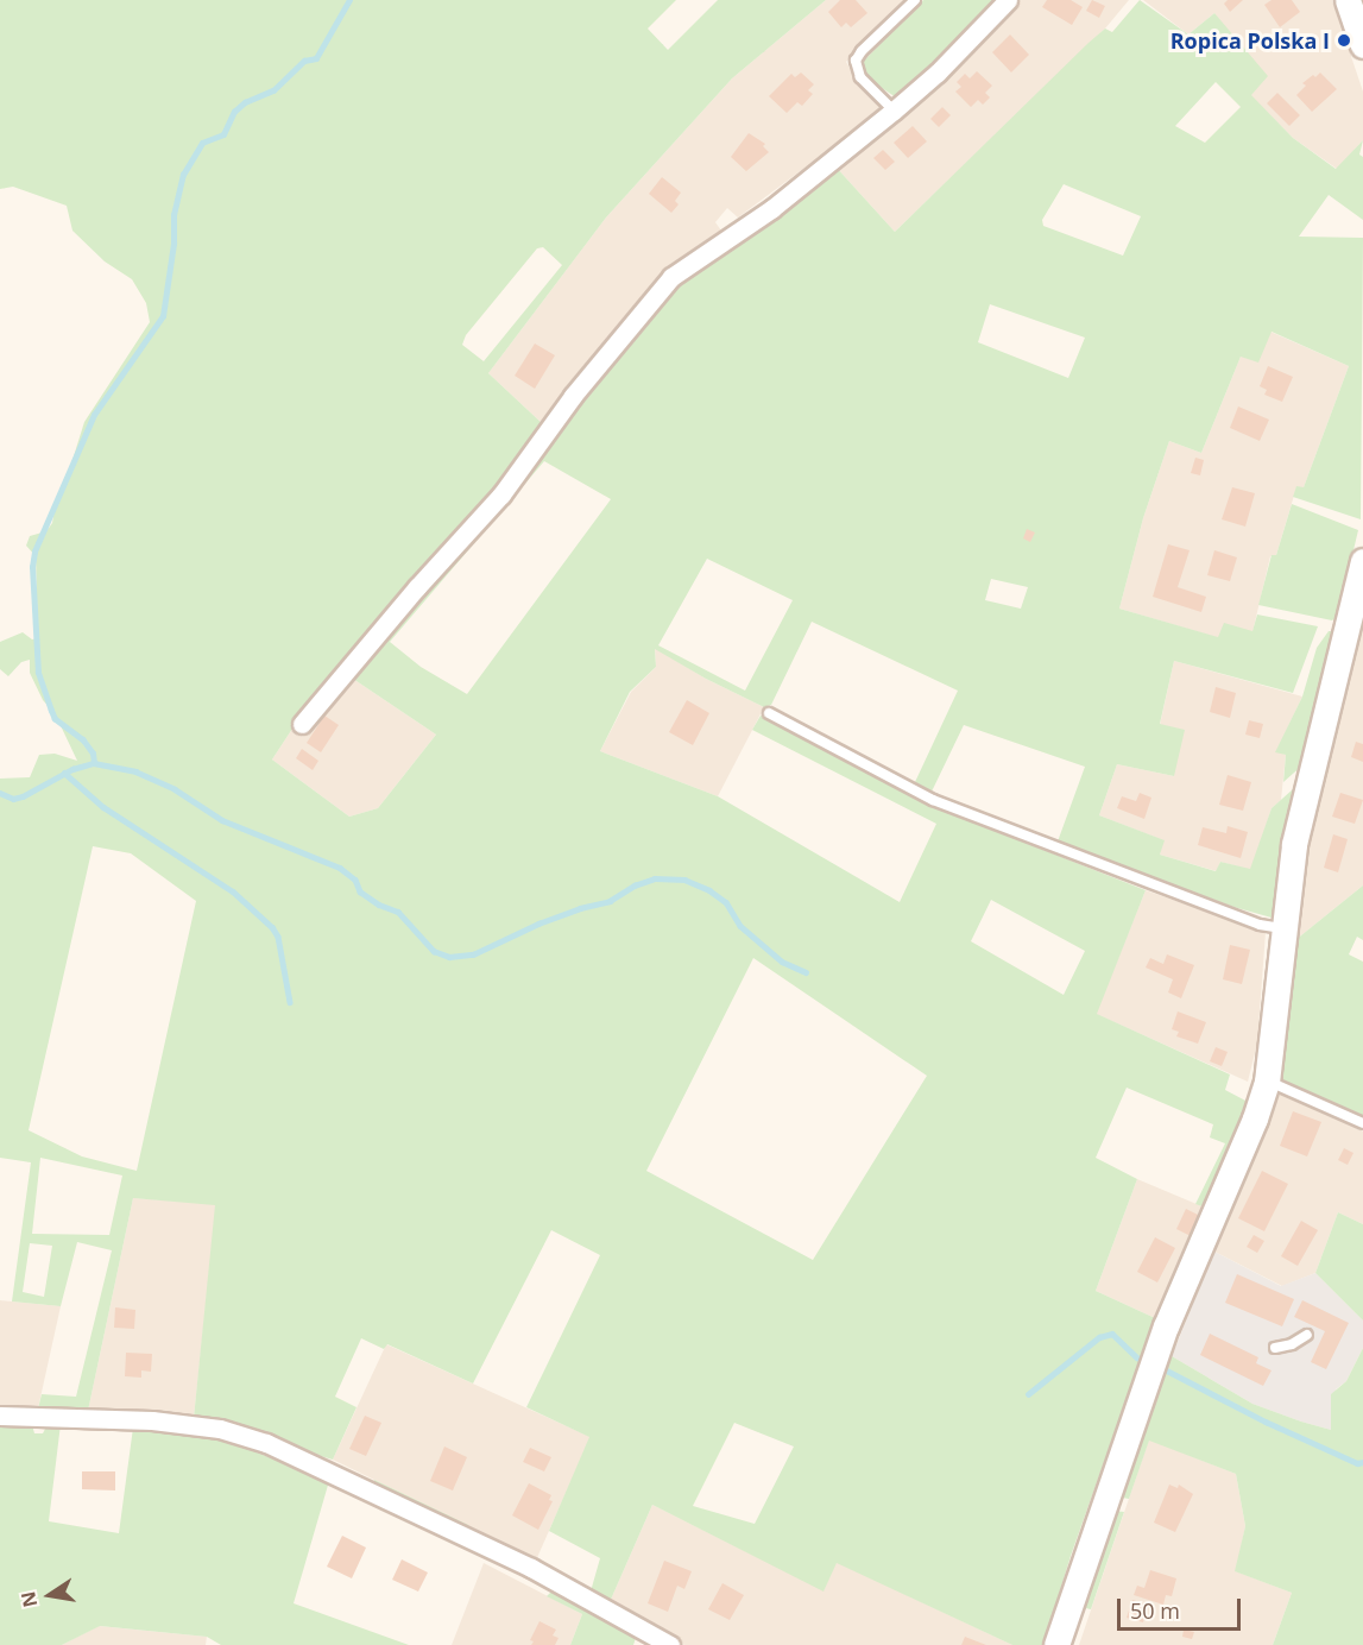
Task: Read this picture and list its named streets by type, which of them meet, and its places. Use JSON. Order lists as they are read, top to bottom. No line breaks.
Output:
{"places":["Ropica Polska I"],"scale_bar":"50 m","north":"left"}
